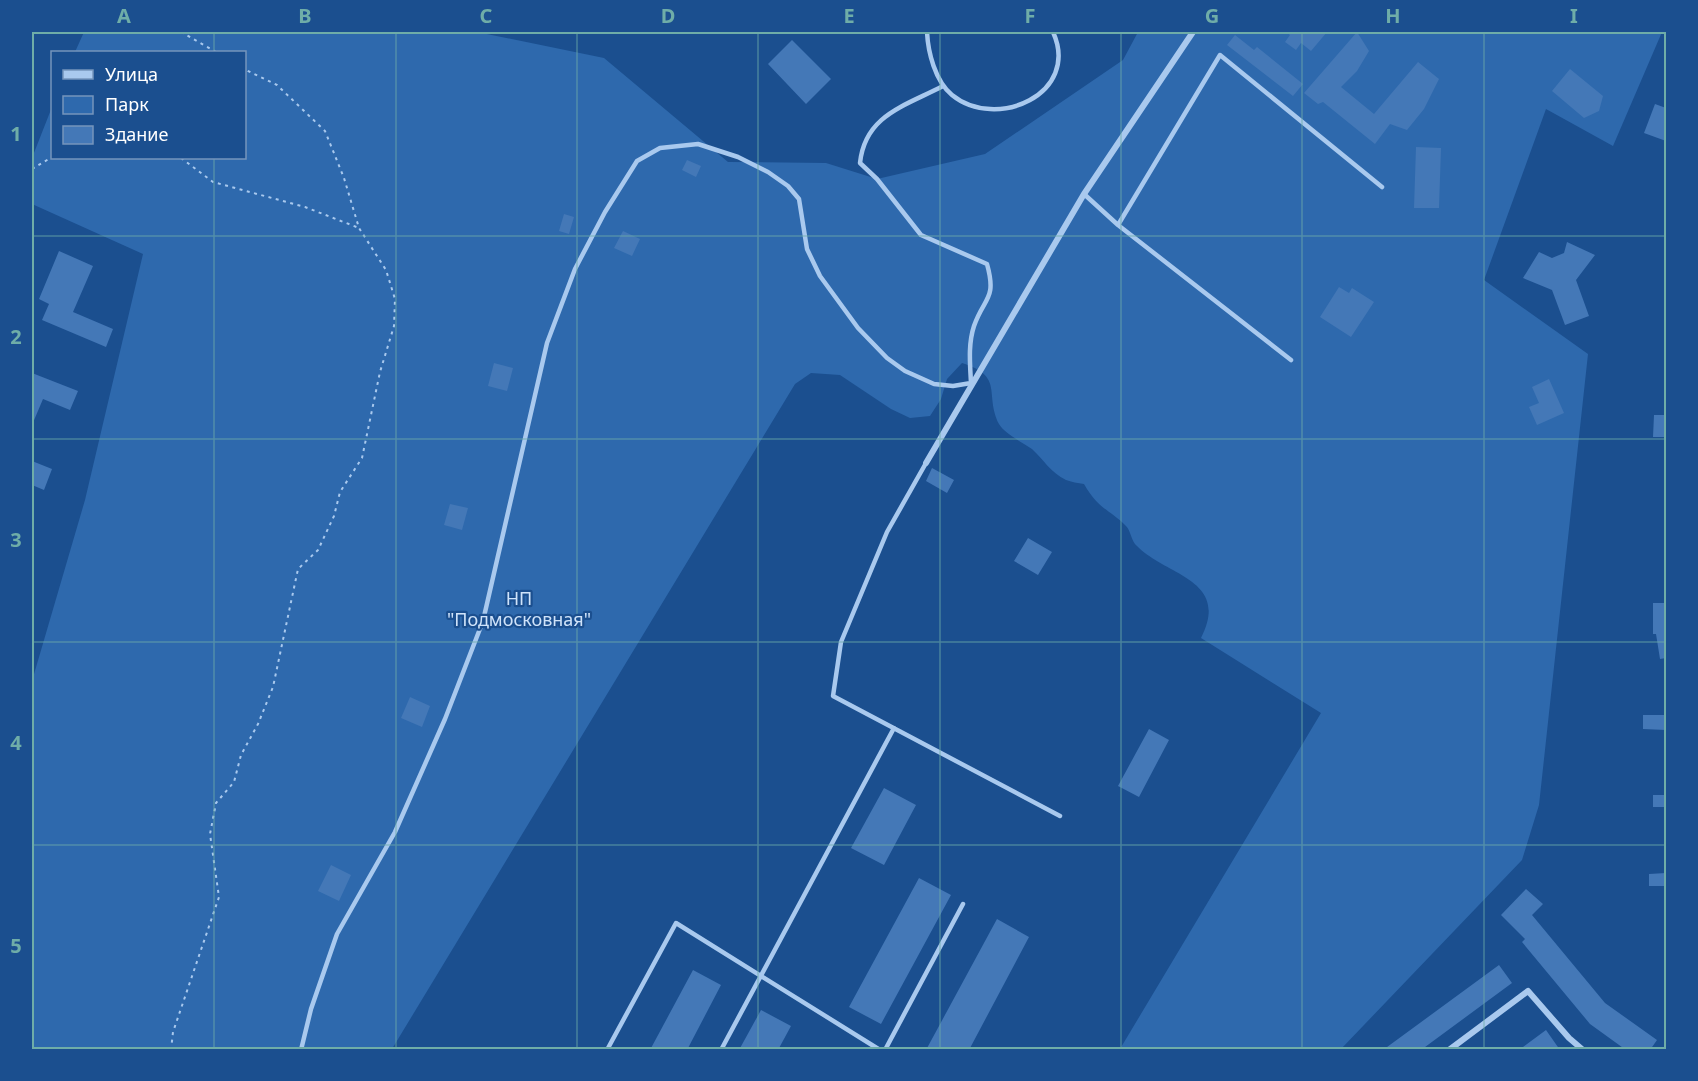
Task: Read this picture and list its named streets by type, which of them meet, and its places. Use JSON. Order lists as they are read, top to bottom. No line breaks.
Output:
{"parks":["НП \"Подмосковная\""],"legend":["Улица","Парк","Здание"],"grid":{"columns":["A","B","C","D","E","F","G","H","I"],"rows":["1","2","3","4","5"]}}
